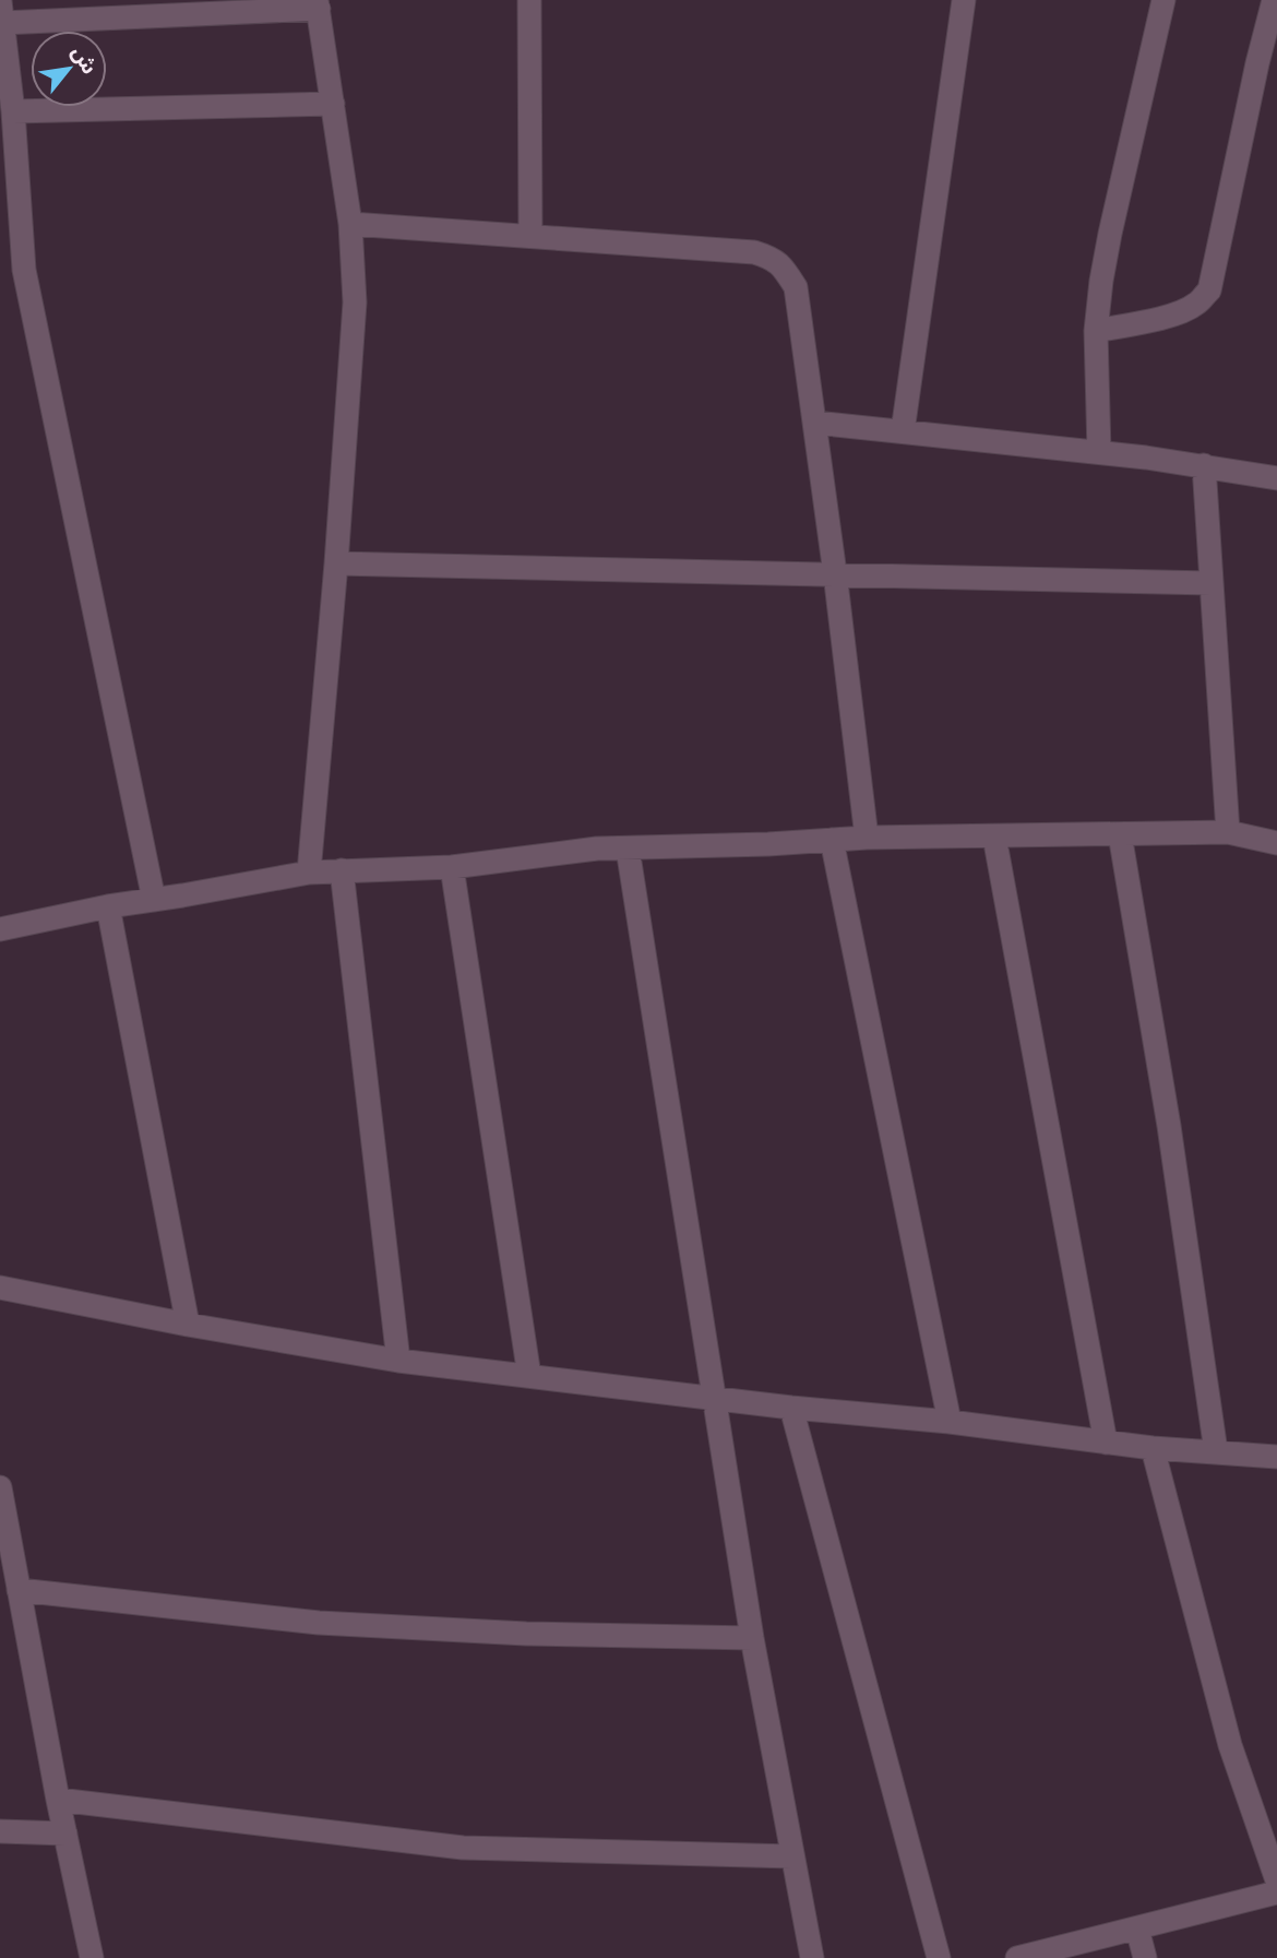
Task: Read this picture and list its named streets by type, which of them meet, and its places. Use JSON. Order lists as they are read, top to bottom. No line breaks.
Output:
{"north":"top right"}
